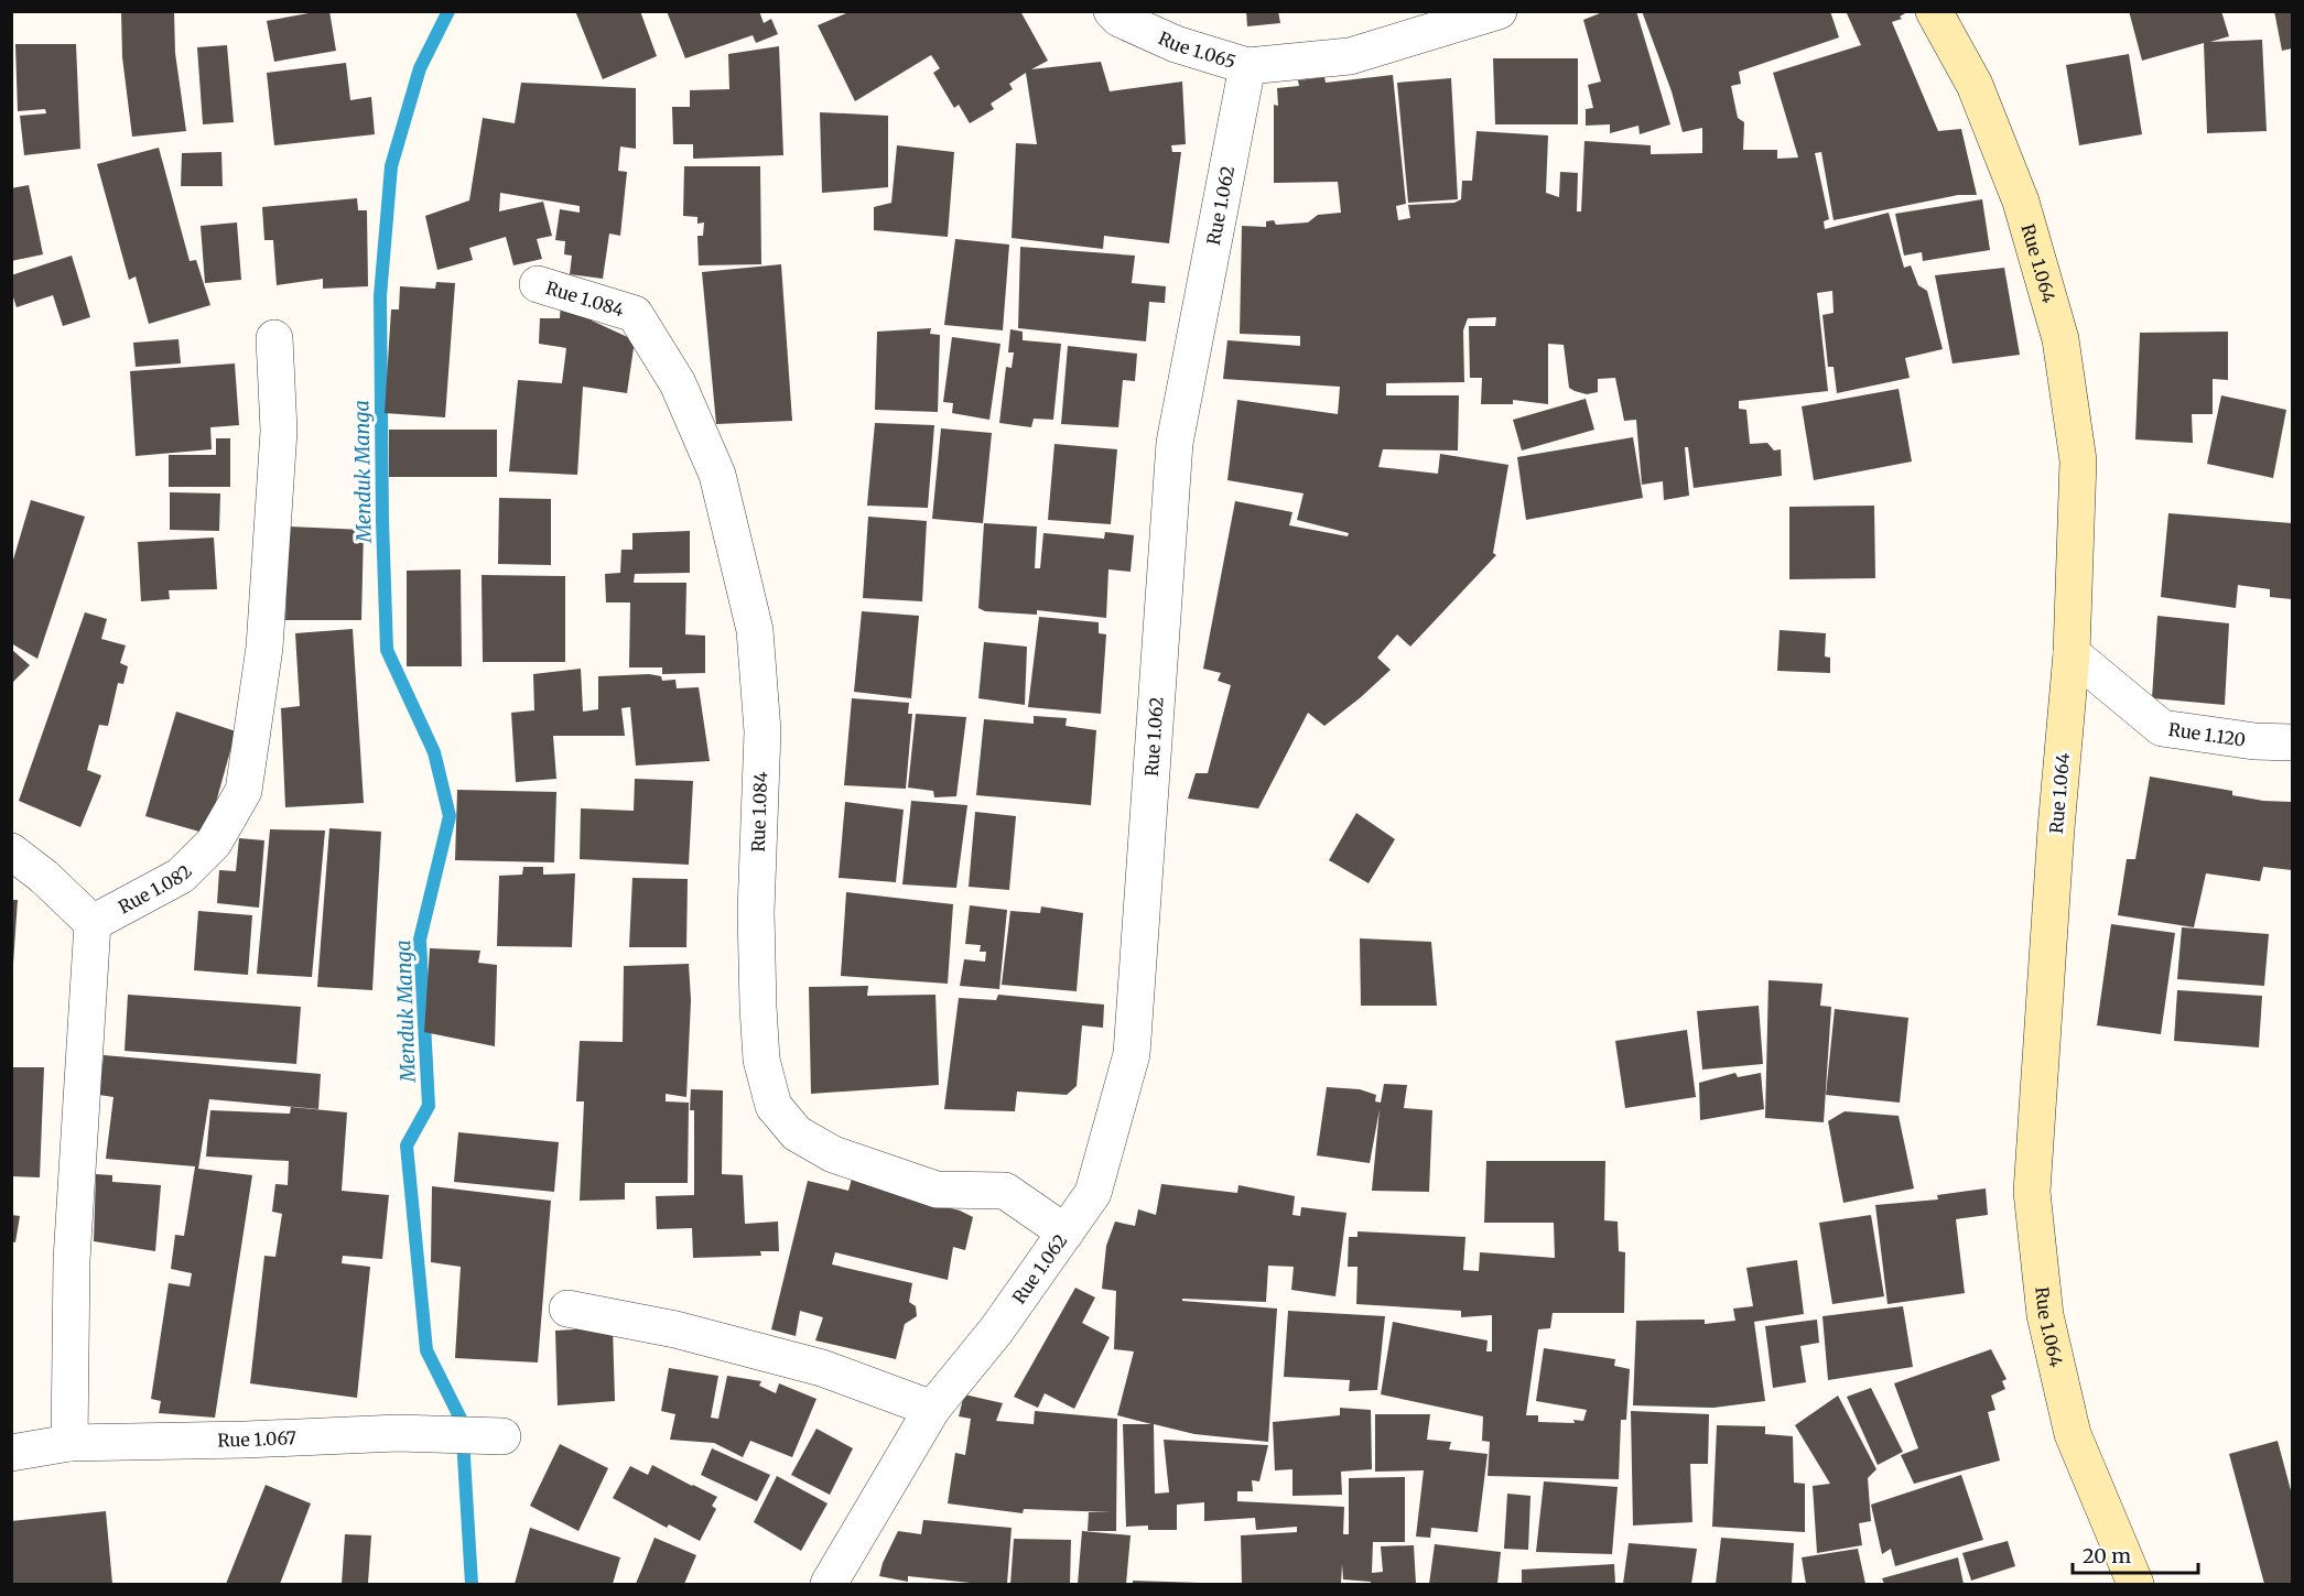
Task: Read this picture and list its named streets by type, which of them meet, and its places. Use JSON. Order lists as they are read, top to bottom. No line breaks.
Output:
{"streets":{"main road":["Rue 1.064"],"street":["Rue 1.065","Rue 1.062","Rue 1.084","Rue 1.120","Rue 1.082","Rue 1.067"]},"crossings":[["Rue 1.065","Rue 1.062"],["Rue 1.062","Rue 1.084"],["Rue 1.064","Rue 1.120"]],"water":["Menduk Manga"],"scale_bar":"20 m"}
